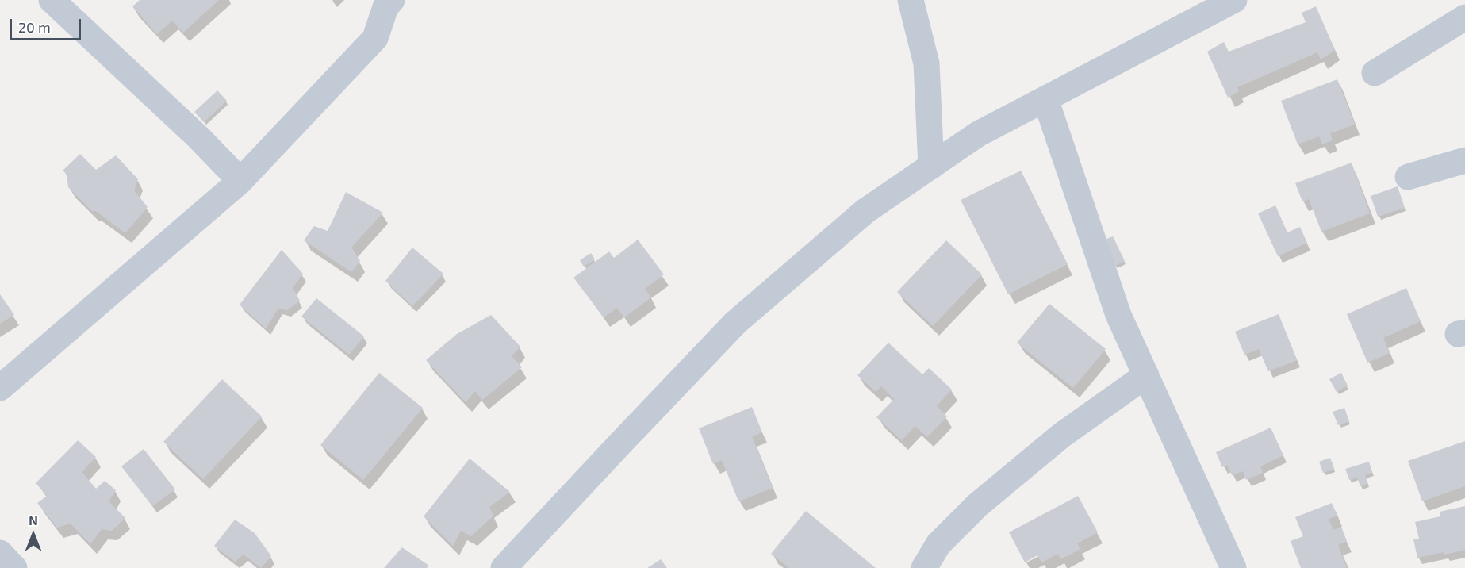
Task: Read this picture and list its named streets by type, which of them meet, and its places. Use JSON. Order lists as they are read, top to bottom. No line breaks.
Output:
{"scale_bar":"20 m","north":"top"}
